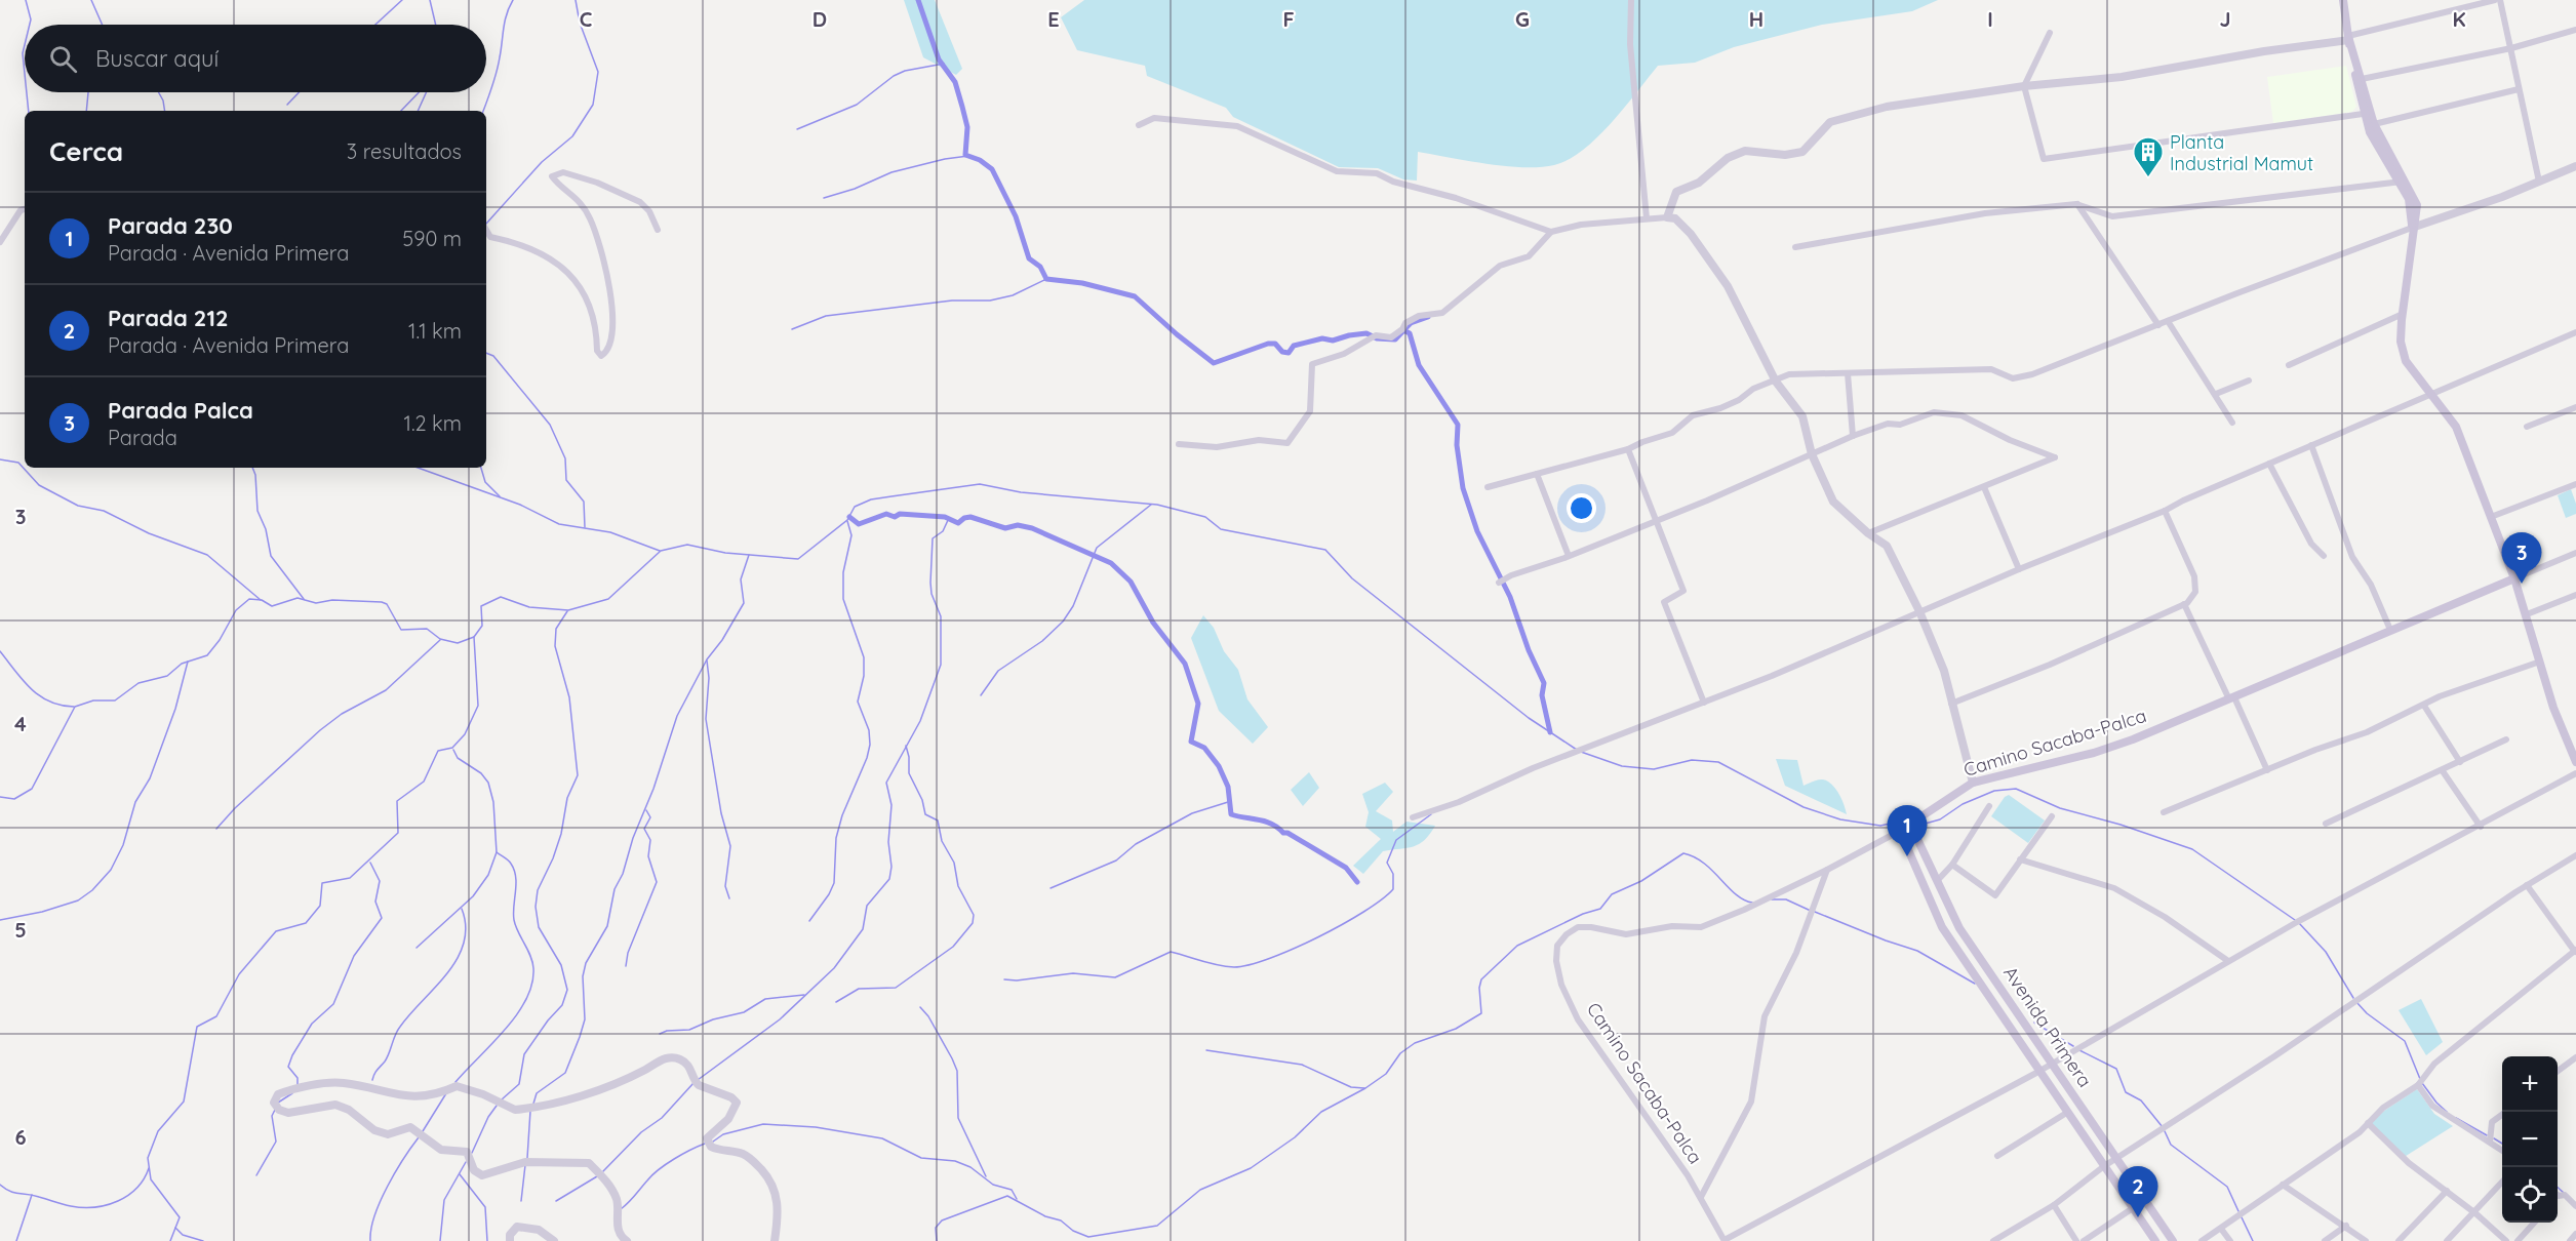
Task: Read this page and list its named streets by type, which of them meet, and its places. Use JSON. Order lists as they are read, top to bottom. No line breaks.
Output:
{"streets":{"main road":["Camino Sacaba-Palca","Avenida Primera"]},"crossings":[["Camino Sacaba-Palca","Avenida Primera"]],"places":{"building":["Planta Industrial Mamut"]},"page":{"search":"Buscar aquí","heading":["Cerca","3 resultados"],"list":[{"mark":"1","name":"Parada 230","note":"Parada · Avenida Primera","value":"590 m"},{"mark":"2","name":"Parada 212","note":"Parada · Avenida Primera","value":"1.1 km"},{"mark":"3","name":"Parada Palca","note":"Parada","value":"1.2 km"}],"pins":["3","1","2"],"map_buttons":["+","−"]},"grid":{"columns":["C","D","E","F","G","H","I","J","K"],"rows":["3","4","5","6"]}}
